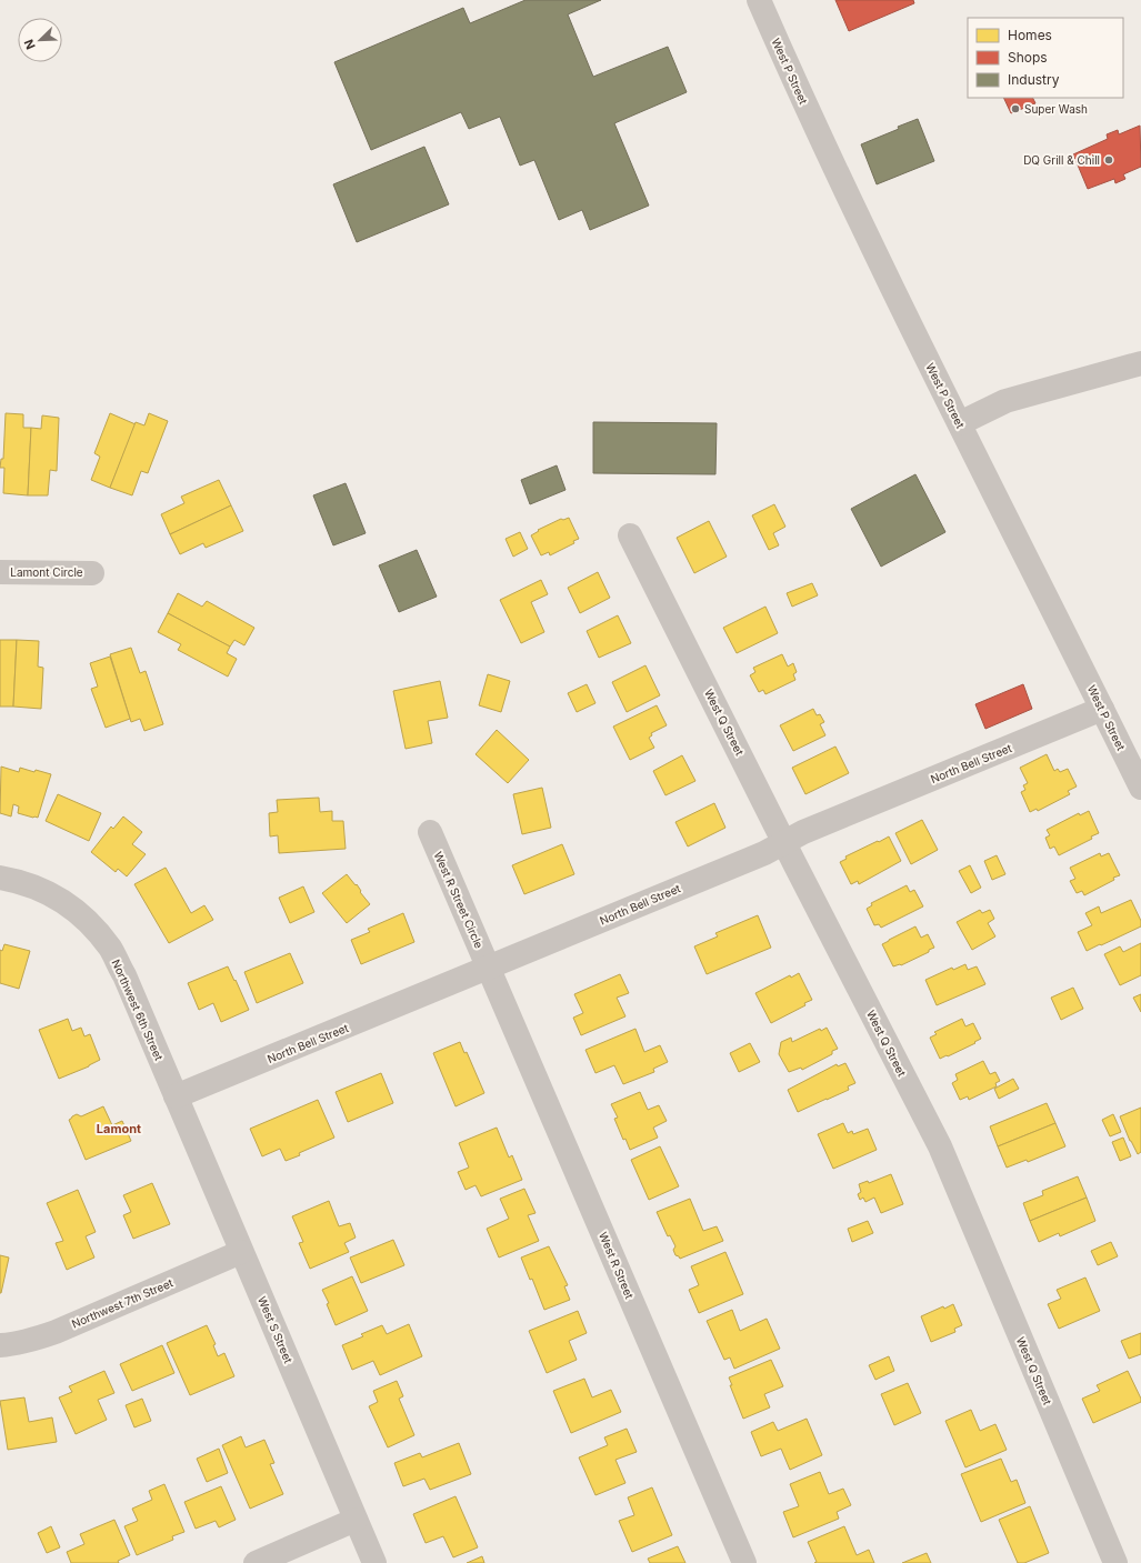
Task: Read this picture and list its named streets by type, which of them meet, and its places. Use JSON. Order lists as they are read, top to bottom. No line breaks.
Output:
{"streets":{"street":["West P Street","Lamont Circle","West Q Street","North Bell Street","West R Street Circle","Northwest 6th Street","West R Street","Northwest 7th Street","West S Street"]},"crossings":[["West P Street","North Bell Street"],["West Q Street","North Bell Street"],["North Bell Street","West R Street Circle"],["North Bell Street","Northwest 6th Street"],["North Bell Street","West R Street"],["North Bell Street","West S Street"],["West R Street Circle","West R Street"],["Northwest 6th Street","West S Street"],["Northwest 7th Street","West S Street"]],"districts":["Lamont"],"places":["Super Wash","DQ Grill & Chill"],"legend":["Homes","Shops","Industry"],"north":"bottom left"}
